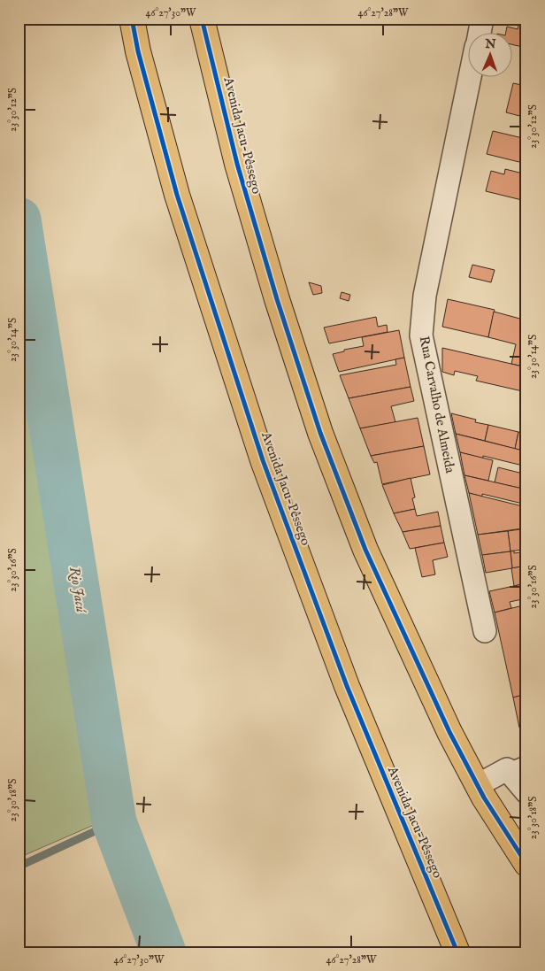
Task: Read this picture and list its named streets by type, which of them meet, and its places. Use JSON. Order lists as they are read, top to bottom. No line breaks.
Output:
{"streets":{"highway":["Avenida Jacu-Pêssego"],"street":["Rua Carvalho de Almeida"]},"water":["Rio Jacú"],"north":"top","coordinates":["46°27'30\"W","46°27'28\"W","23°30'12\"S","23°30'14\"S","23°30'16\"S","23°30'18\"S"]}
